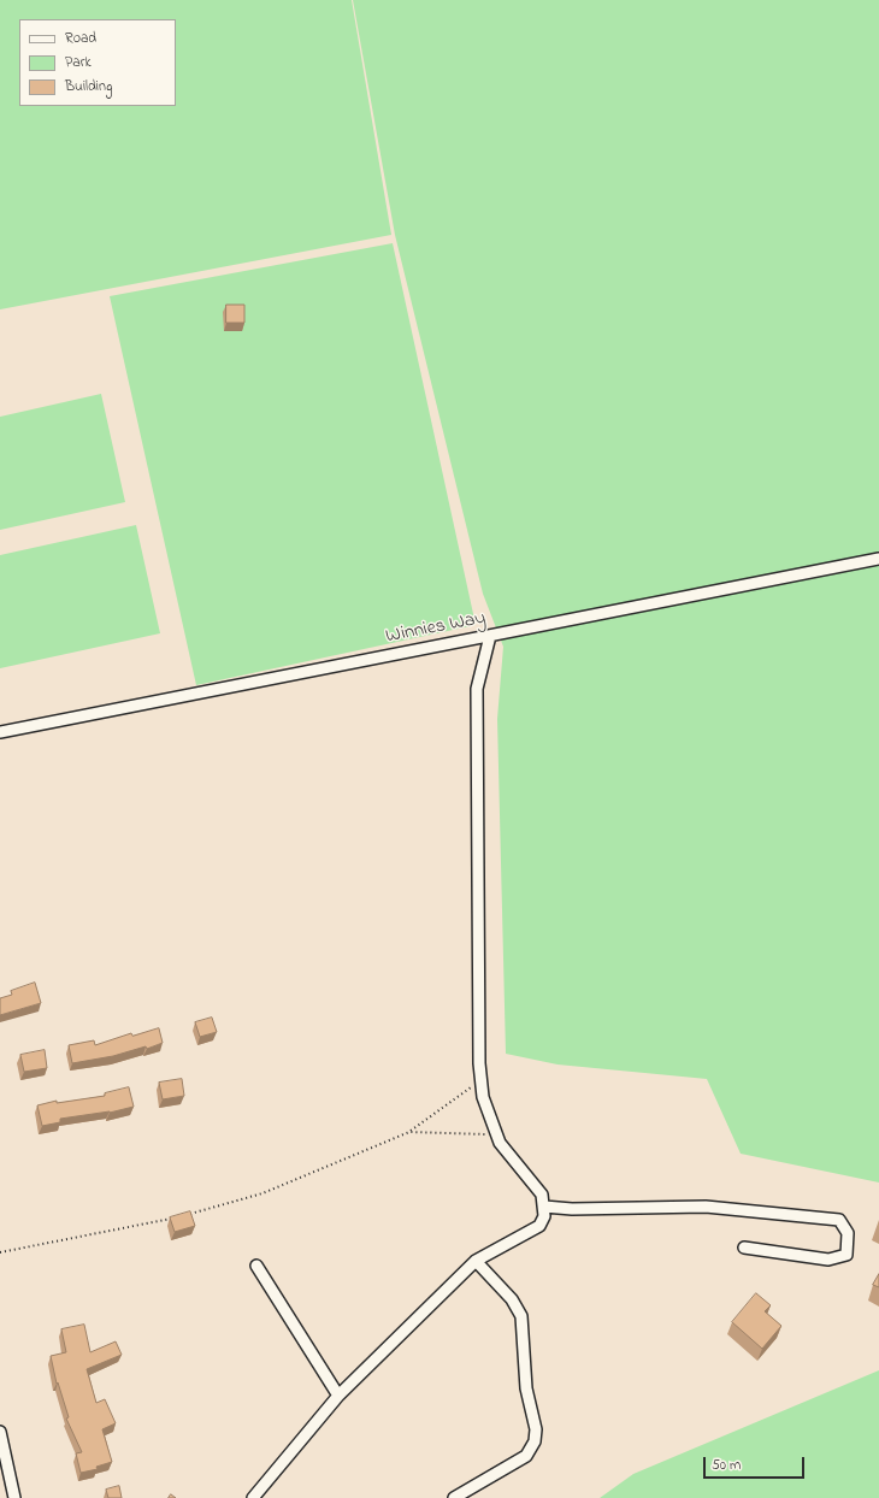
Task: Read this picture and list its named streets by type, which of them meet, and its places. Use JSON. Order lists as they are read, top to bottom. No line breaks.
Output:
{"streets":{"street":["Winnies Way"]},"legend":["Road","Park","Building"],"scale_bar":"50 m"}
